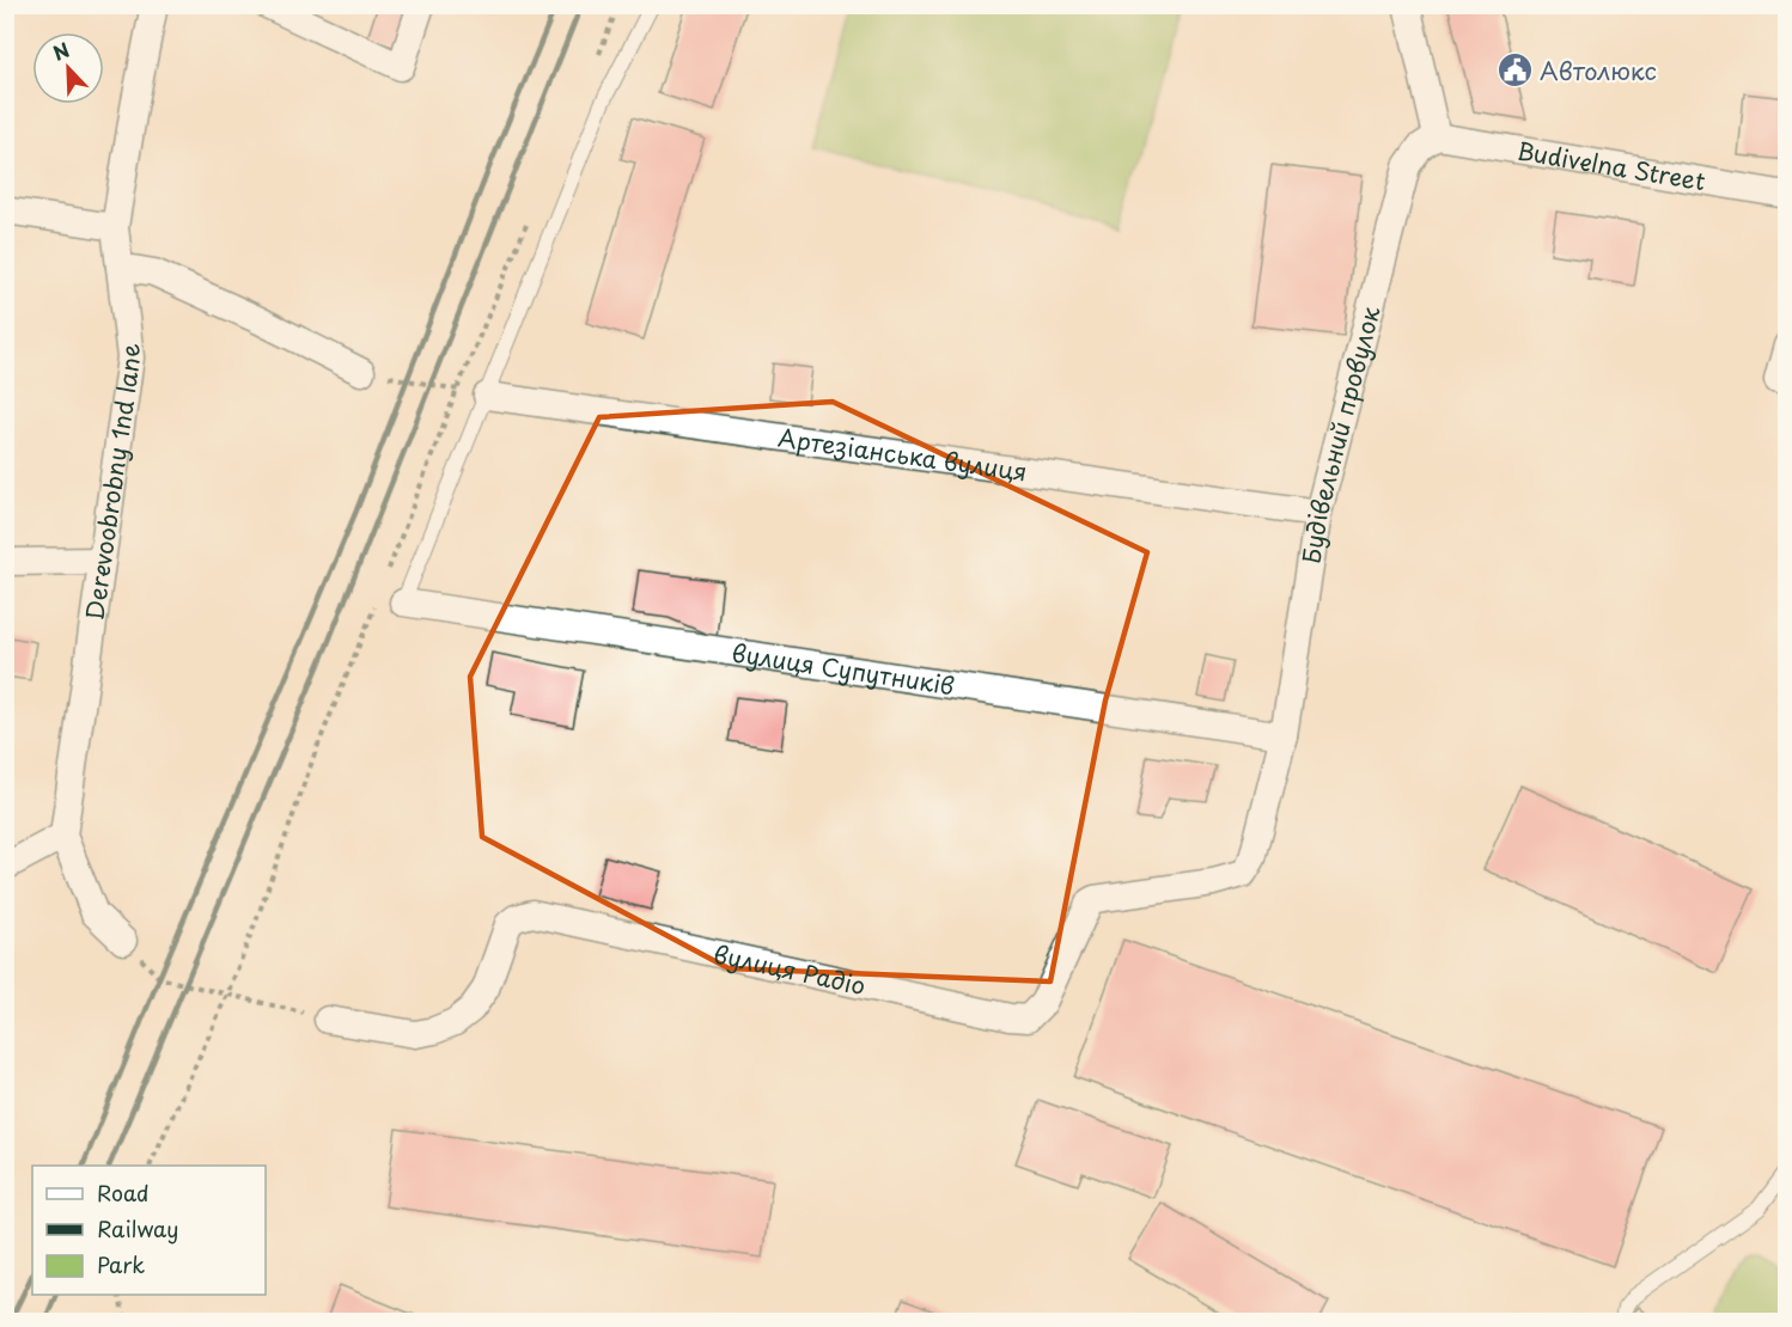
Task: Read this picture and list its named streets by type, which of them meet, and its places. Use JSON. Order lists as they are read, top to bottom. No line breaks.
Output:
{"streets":{"street":["Budivelna Street","Будівельний провулок","Артезіанська вулиця","Derevoobrobny 1nd lane","вулиця Супутників","вулиця Радіо"]},"crossings":[["Budivelna Street","Будівельний провулок"],["Будівельний провулок","Артезіанська вулиця"],["Будівельний провулок","вулиця Супутників"],["Будівельний провулок","вулиця Радіо"]],"places":{"public building":["Автолюкс"]},"legend":["Road","Railway","Park"],"north":"top left"}
